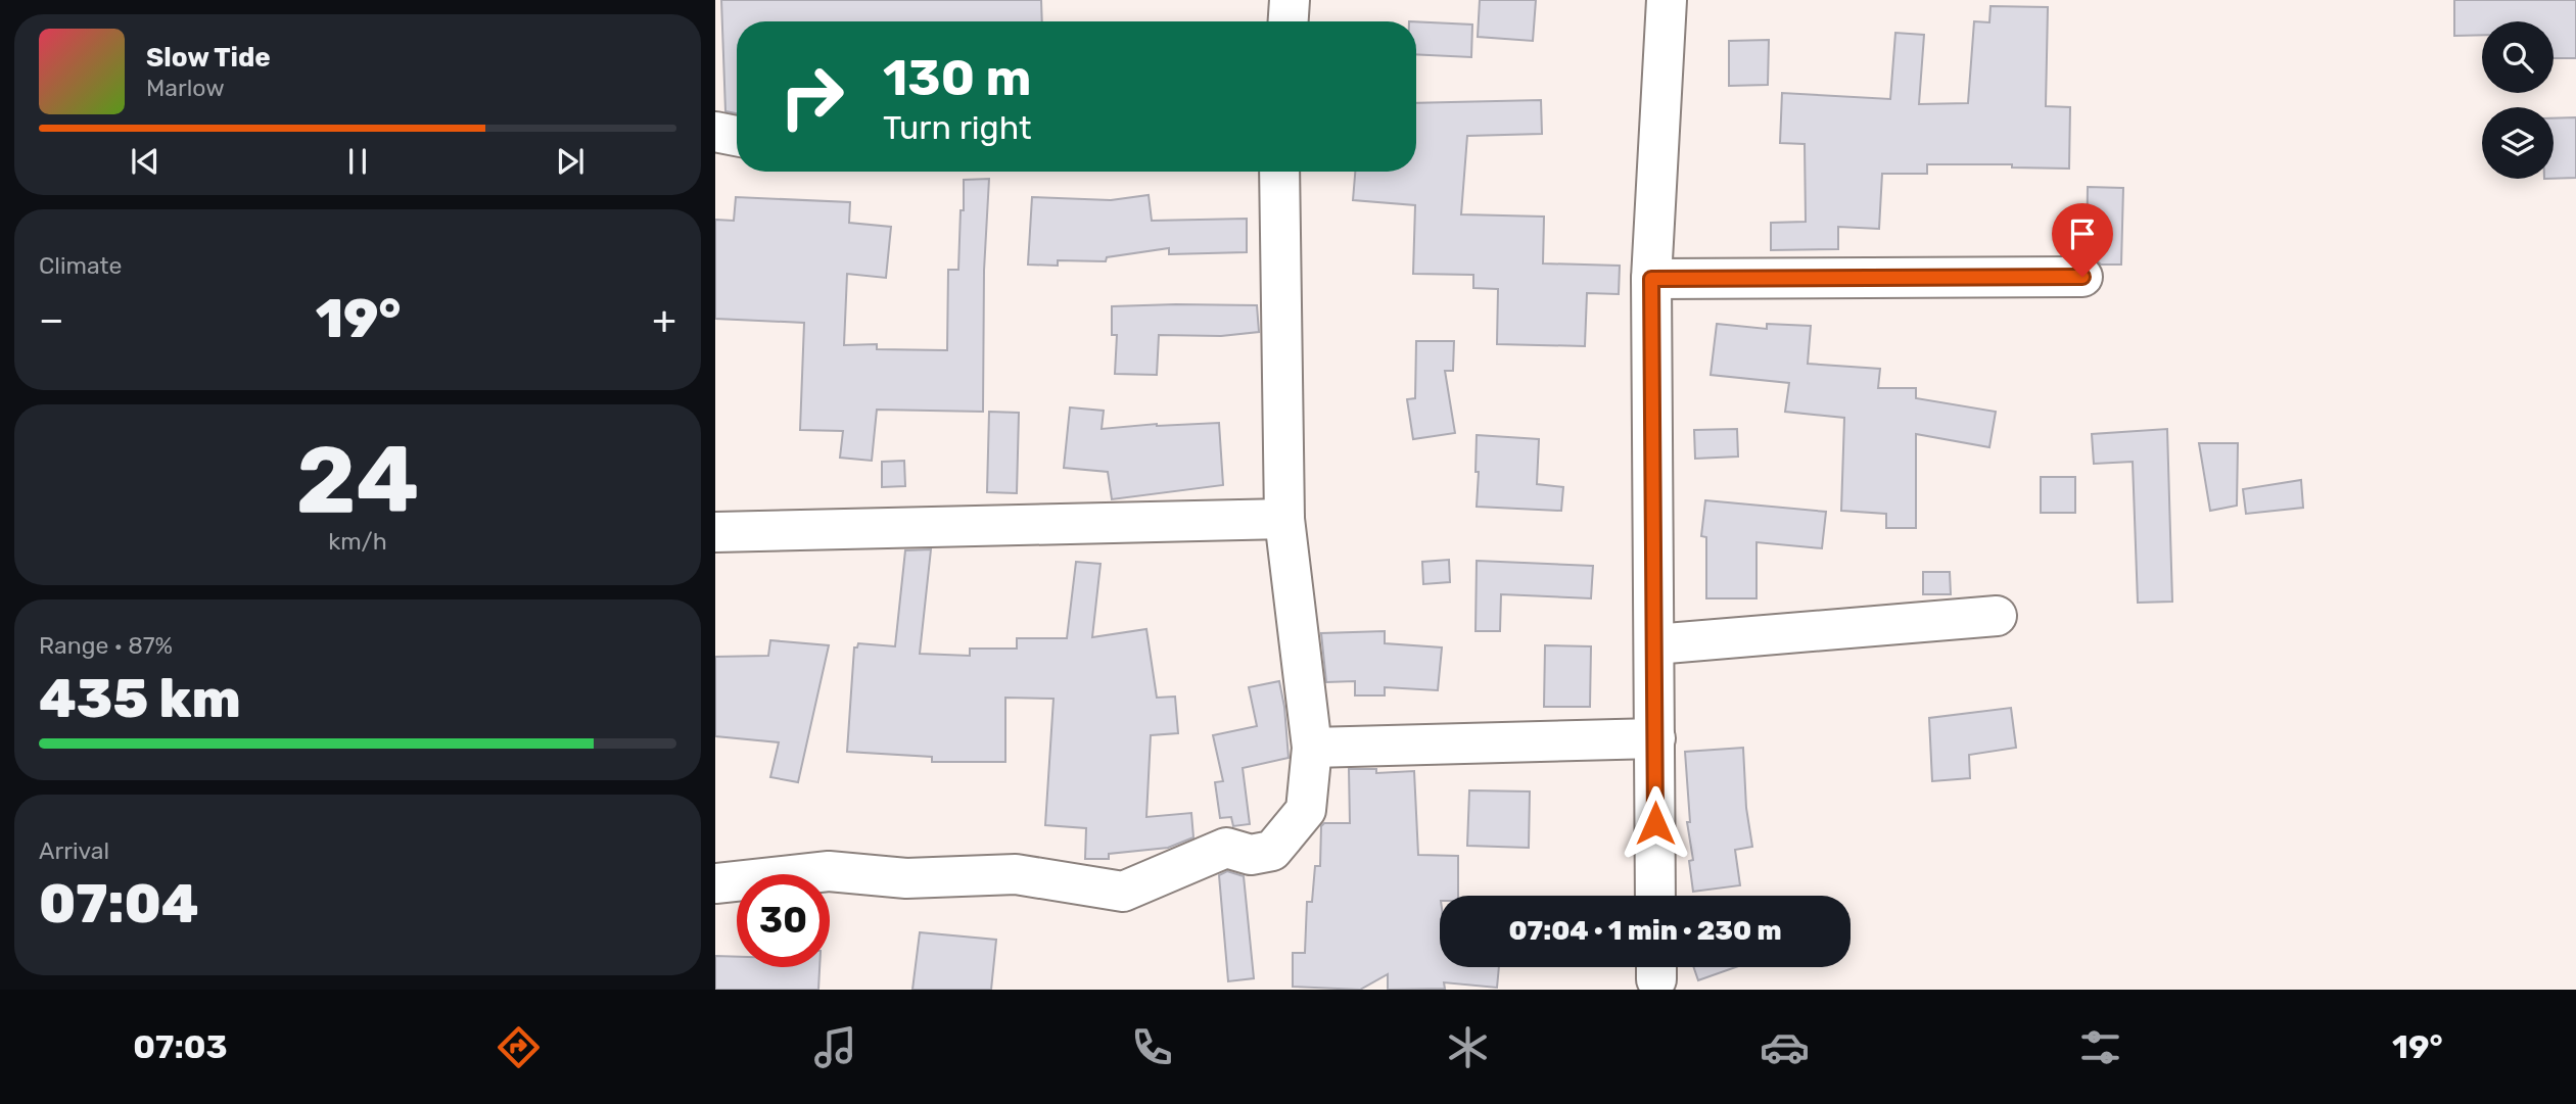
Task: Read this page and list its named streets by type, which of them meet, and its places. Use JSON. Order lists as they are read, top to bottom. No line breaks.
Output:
{"page":{"turn":["130 m","Turn right"],"song":["Slow Tide","Marlow"],"tile":["Climate",["24","km/h"],["Range · 87%","435 km"],["Arrival","07:04"]],"heat":["−","19°","+"],"limit":"30","trip":"07:04 · 1 min · 230 m","tabs":["07:03","19°"]}}
